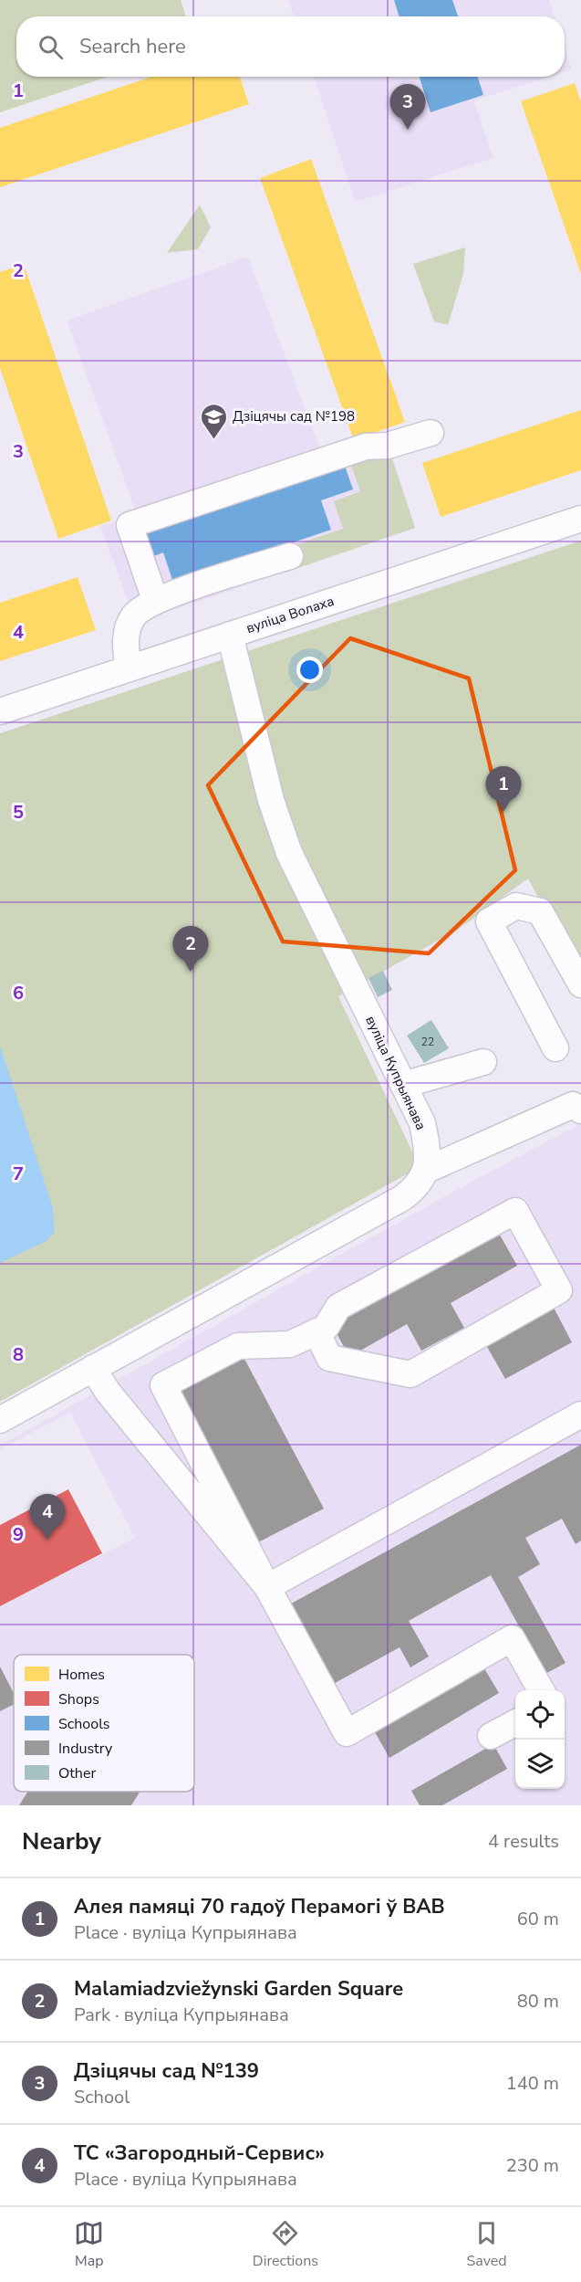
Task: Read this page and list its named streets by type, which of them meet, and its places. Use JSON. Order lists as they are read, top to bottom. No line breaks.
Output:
{"streets":{"street":["вуліца Волаха","вуліца Купрыянава"]},"crossings":[["вуліца Волаха","вуліца Купрыянава"]],"places":{"school or university":["Дзіцячы сад №198"]},"house_numbers":["22"],"legend":["Homes","Shops","Schools","Industry","Other"],"page":{"search":"Search here","pins":["3","1","2","4"],"heading":["Nearby","4 results"],"list":[{"mark":"1","name":"Алея памяці 70 гадоў Перамогі ў ВАВ","note":"Place · вуліца Купрыянава","value":"60 m"},{"mark":"2","name":"Malamiadzviežynski Garden Square","note":"Park · вуліца Купрыянава","value":"80 m"},{"mark":"3","name":"Дзіцячы сад №139","note":"School","value":"140 m"},{"mark":"4","name":"ТС «Загородный-Сервис»","note":"Place · вуліца Купрыянава","value":"230 m"}],"nav":["Map","Directions","Saved"]},"grid":{"rows":["1","2","3","4","5","6","7","8","9"]}}
